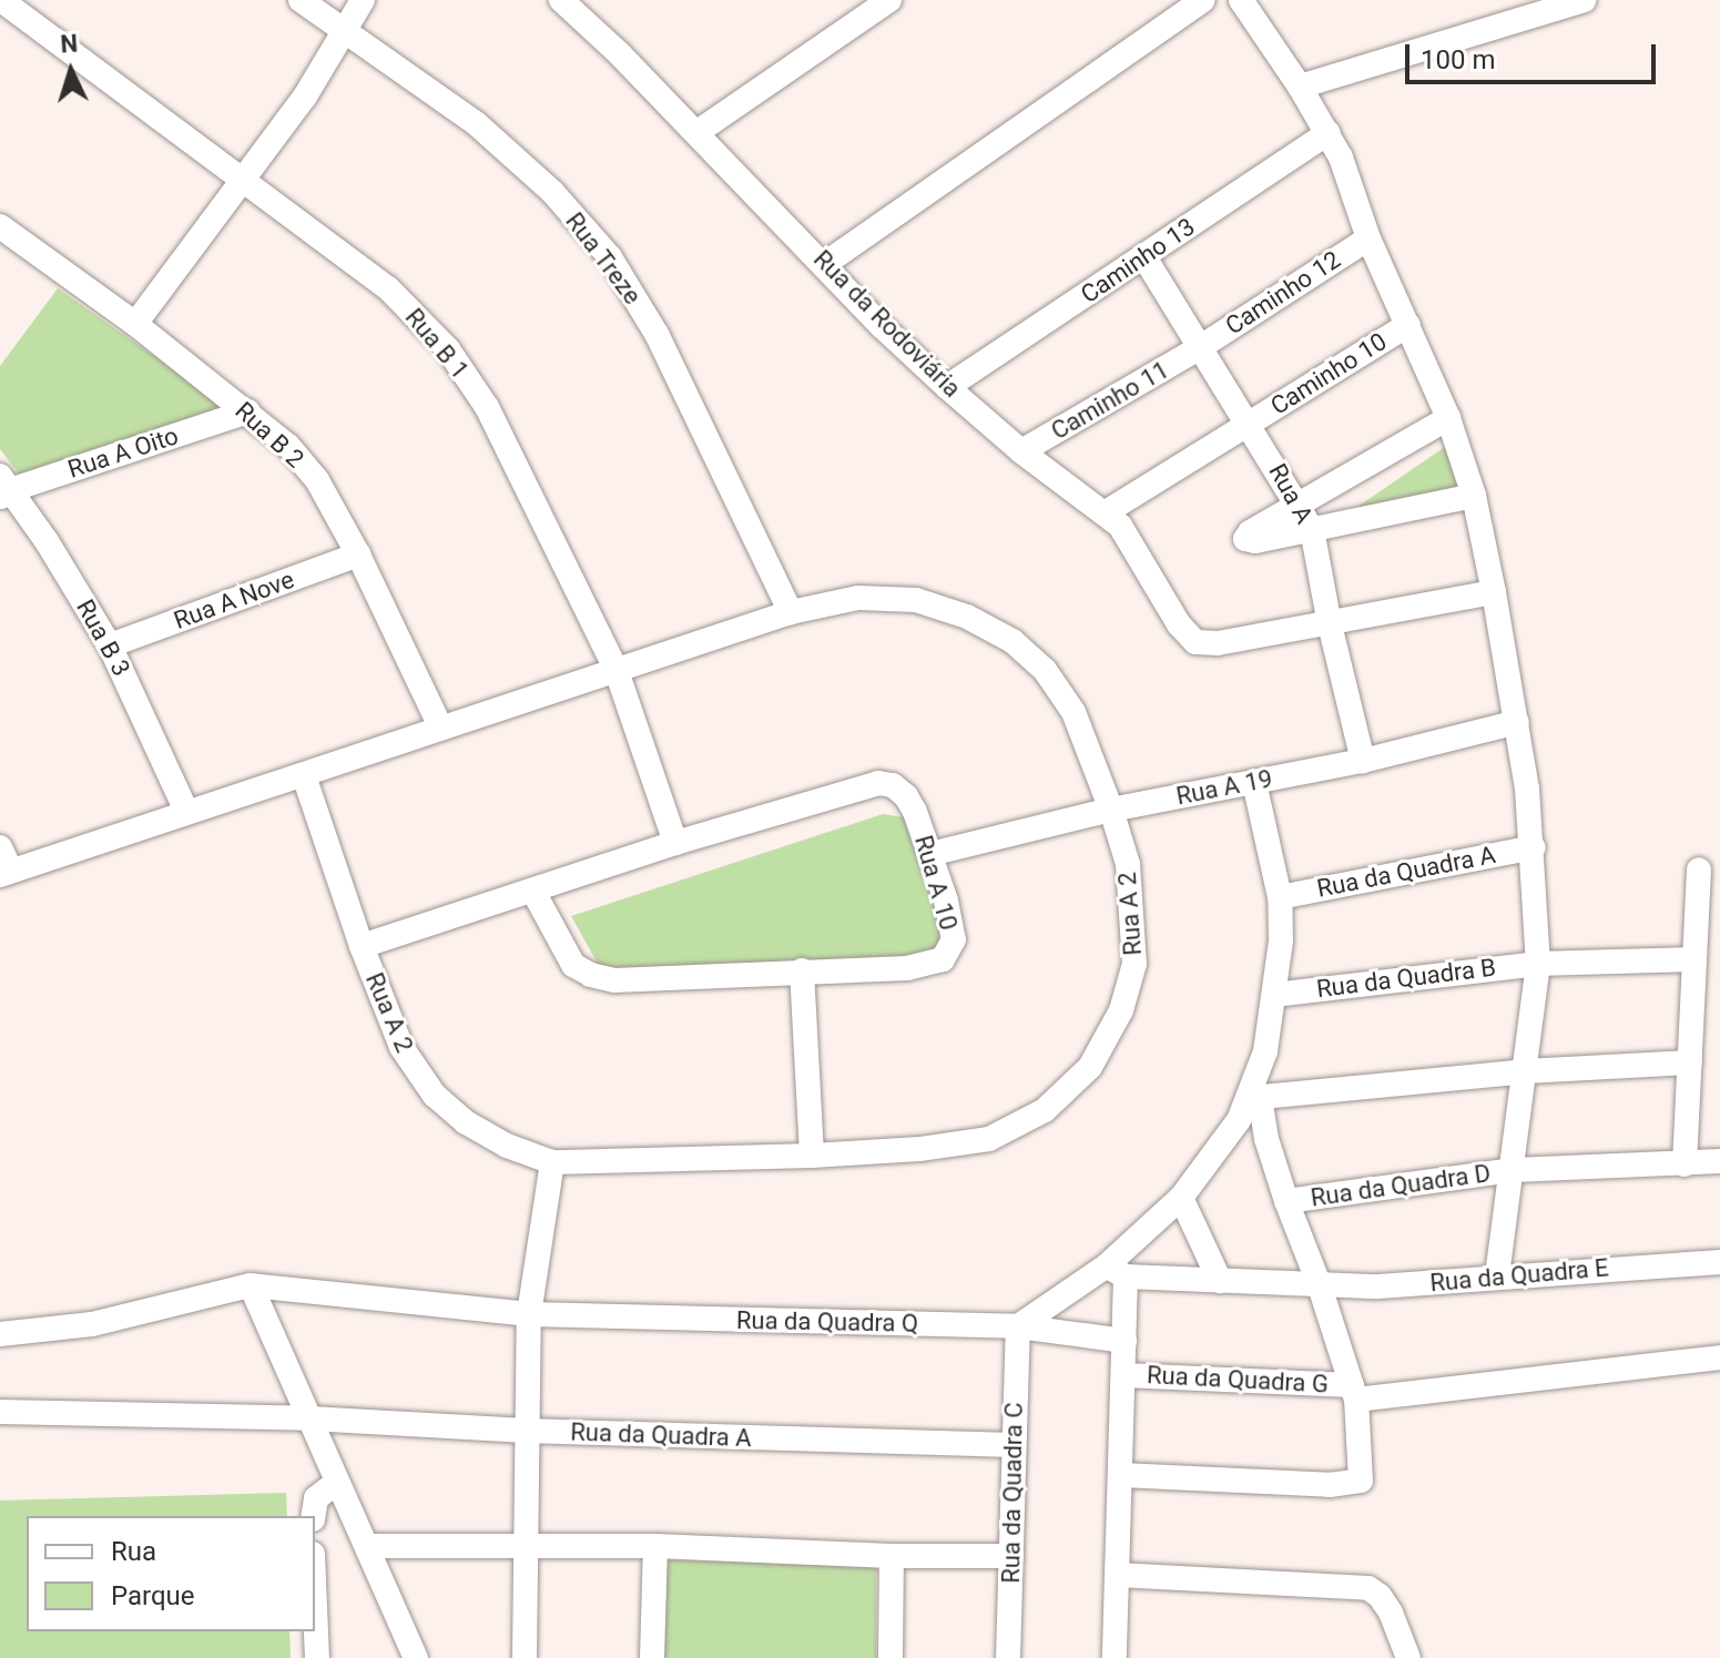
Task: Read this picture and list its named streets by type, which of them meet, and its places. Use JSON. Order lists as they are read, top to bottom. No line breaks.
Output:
{"streets":{"street":["Rua Treze","Caminho 13","Caminho 12","Rua da Rodoviária","Rua B 1","Caminho 10","Caminho 11","Rua B 2","Rua A Oito","Rua A","Rua A Nove","Rua B 3","Rua A 19","Rua da Quadra A","Rua A 10","Rua A 2","Rua da Quadra B","Rua da Quadra D","Rua da Quadra E","Rua da Quadra Q","Rua da Quadra G","Rua da Quadra C"]},"crossings":[["Rua Treze","Rua A 2"],["Caminho 13","Rua da Rodoviária"],["Caminho 13","Rua A"],["Caminho 12","Caminho 11"],["Caminho 12","Rua A"],["Rua da Rodoviária","Caminho 10"],["Rua da Rodoviária","Caminho 11"],["Rua da Rodoviária","Rua A"],["Rua B 1","Rua A 10"],["Rua B 1","Rua A 2"],["Caminho 10","Rua A"],["Caminho 11","Rua A"],["Rua B 2","Rua A Oito"],["Rua B 2","Rua A Nove"],["Rua B 2","Rua A 2"],["Rua A Oito","Rua B 3"],["Rua A","Rua A 19"],["Rua A Nove","Rua B 3"],["Rua B 3","Rua A 2"],["Rua A 19","Rua A 10"],["Rua A 19","Rua A 2"],["Rua da Quadra A","Rua da Quadra C"],["Rua A 10","Rua A 2"],["Rua da Quadra Q","Rua da Quadra C"]],"legend":["Rua","Parque"],"scale_bar":"100 m","north":"top"}
